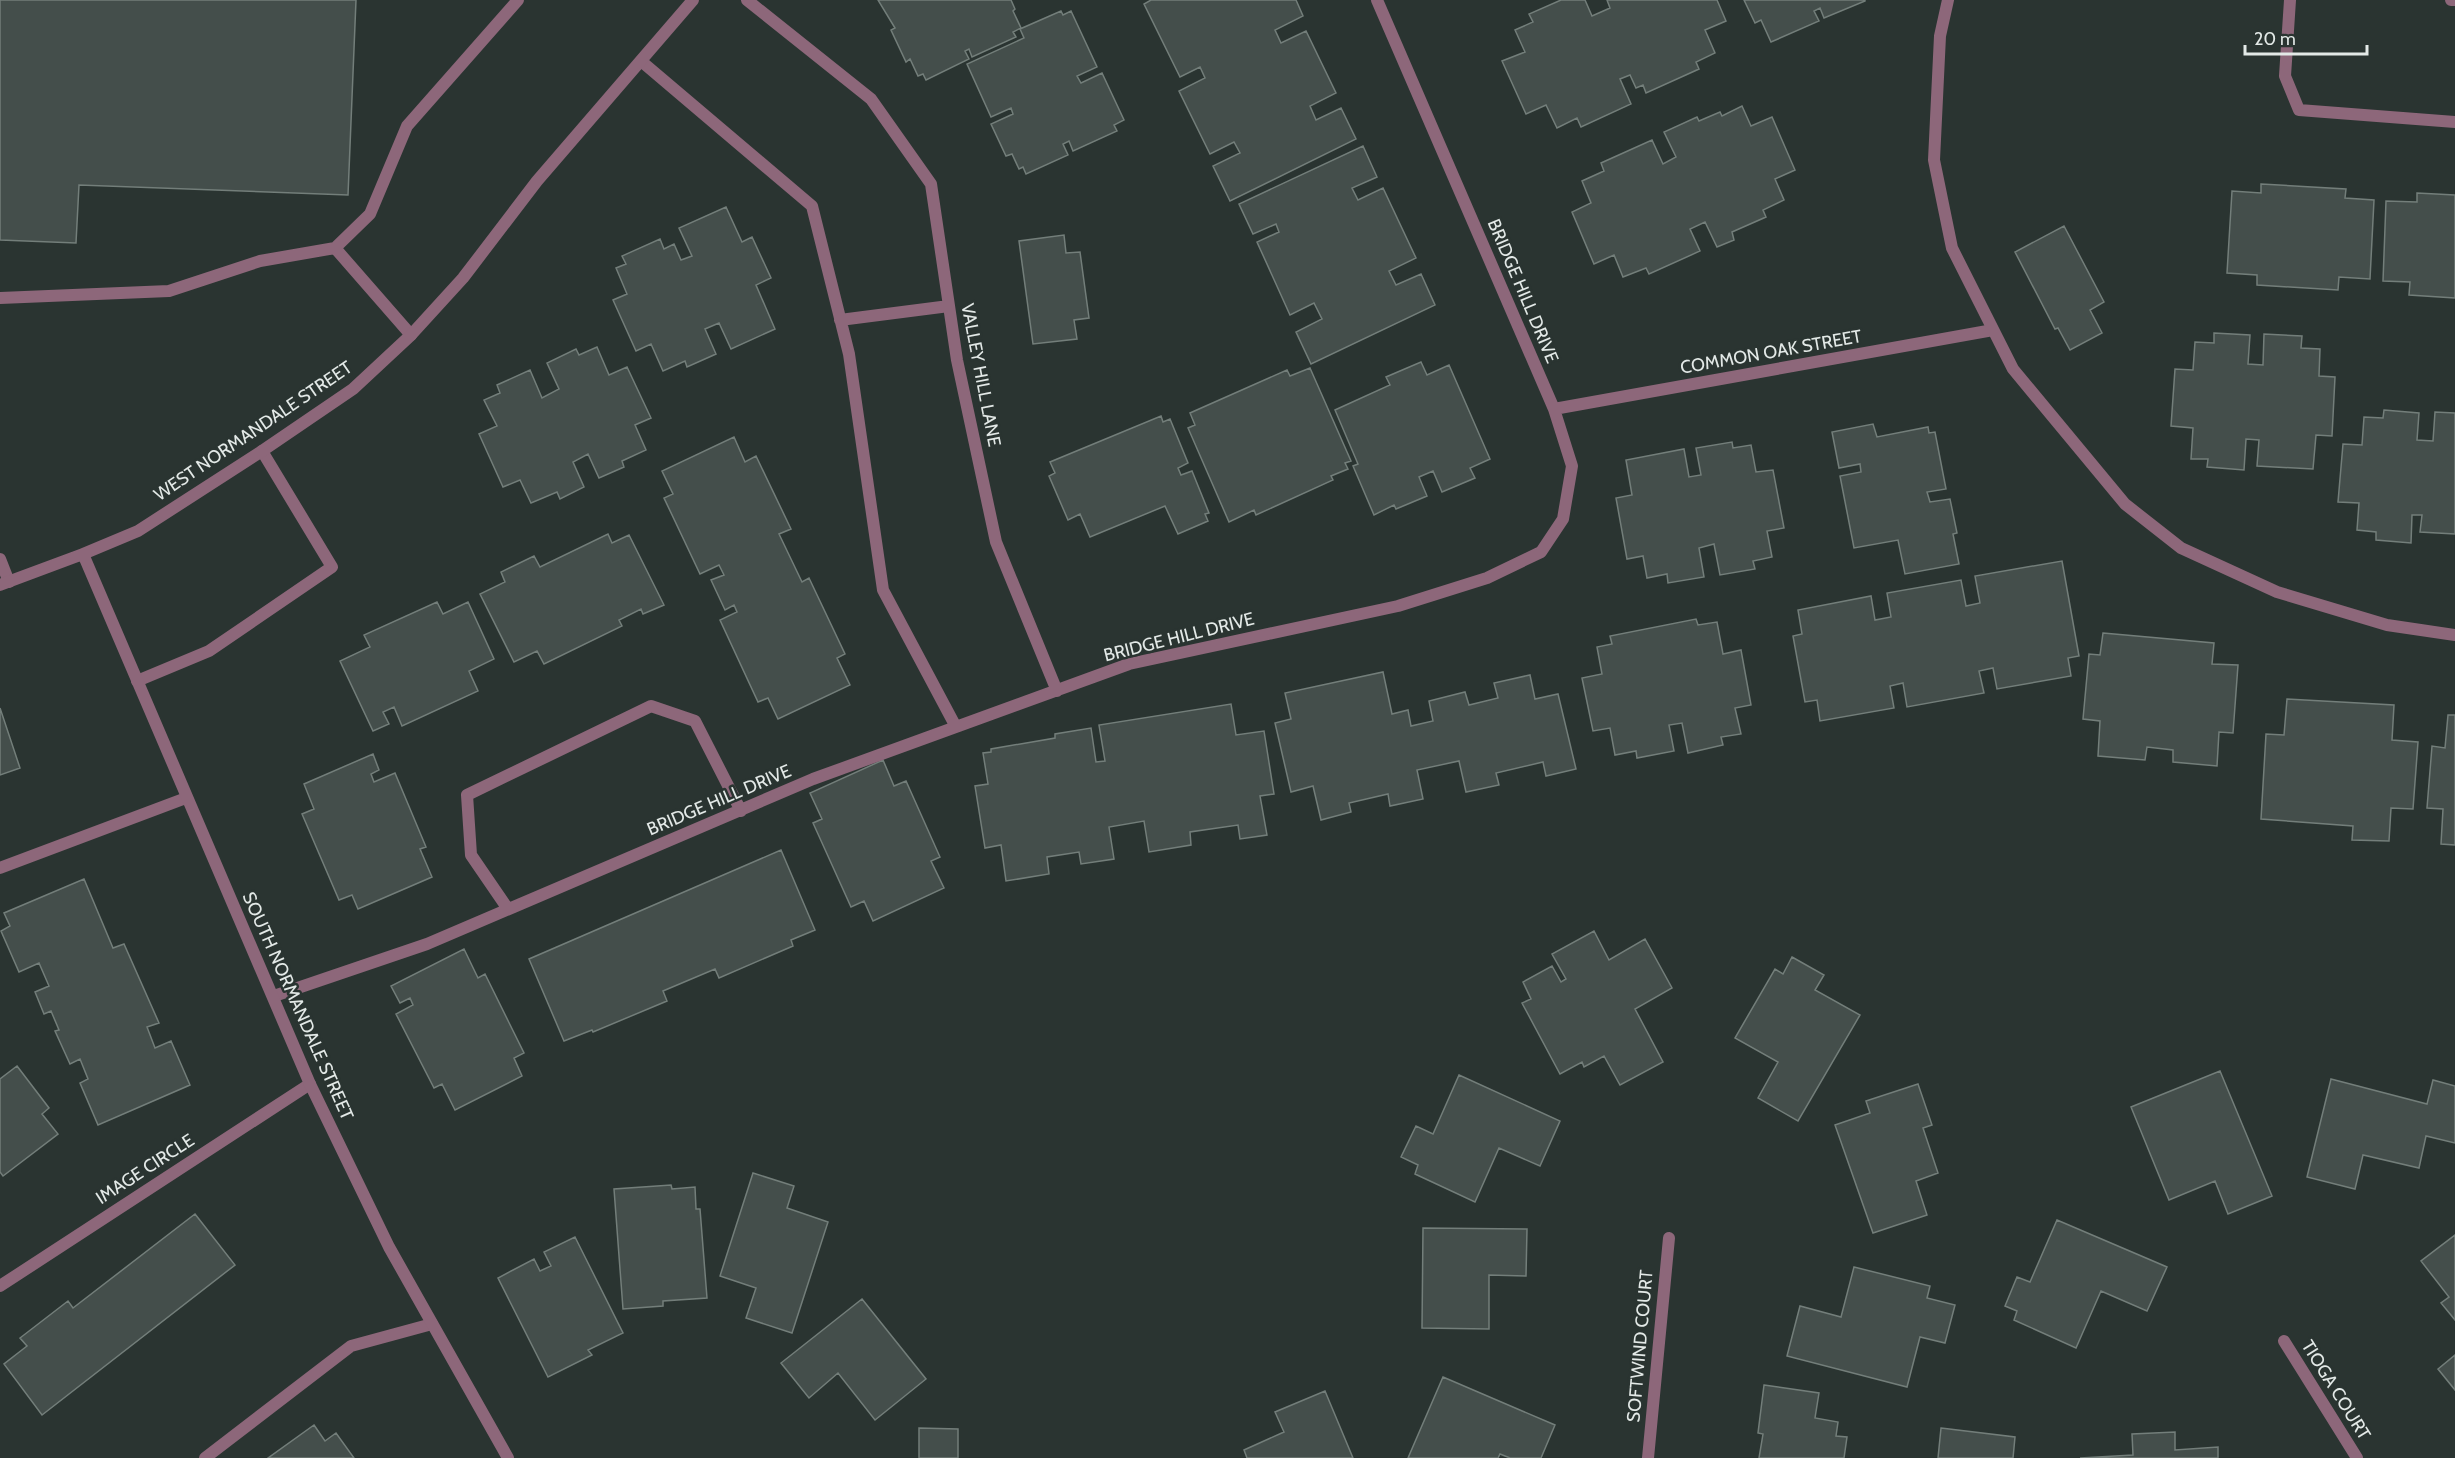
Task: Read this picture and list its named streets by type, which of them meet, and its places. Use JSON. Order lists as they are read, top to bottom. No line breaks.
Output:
{"streets":{"street":["BRIDGE HILL DRIVE","COMMON OAK STREET","VALLEY HILL LANE","WEST NORMANDALE STREET","SOUTH NORMANDALE STREET","IMAGE CIRCLE","SOFTWIND COURT","TIOGA COURT"]},"crossings":[["BRIDGE HILL DRIVE","COMMON OAK STREET"],["BRIDGE HILL DRIVE","VALLEY HILL LANE"],["BRIDGE HILL DRIVE","SOUTH NORMANDALE STREET"],["WEST NORMANDALE STREET","SOUTH NORMANDALE STREET"],["SOUTH NORMANDALE STREET","IMAGE CIRCLE"]],"scale_bar":"20 m"}
